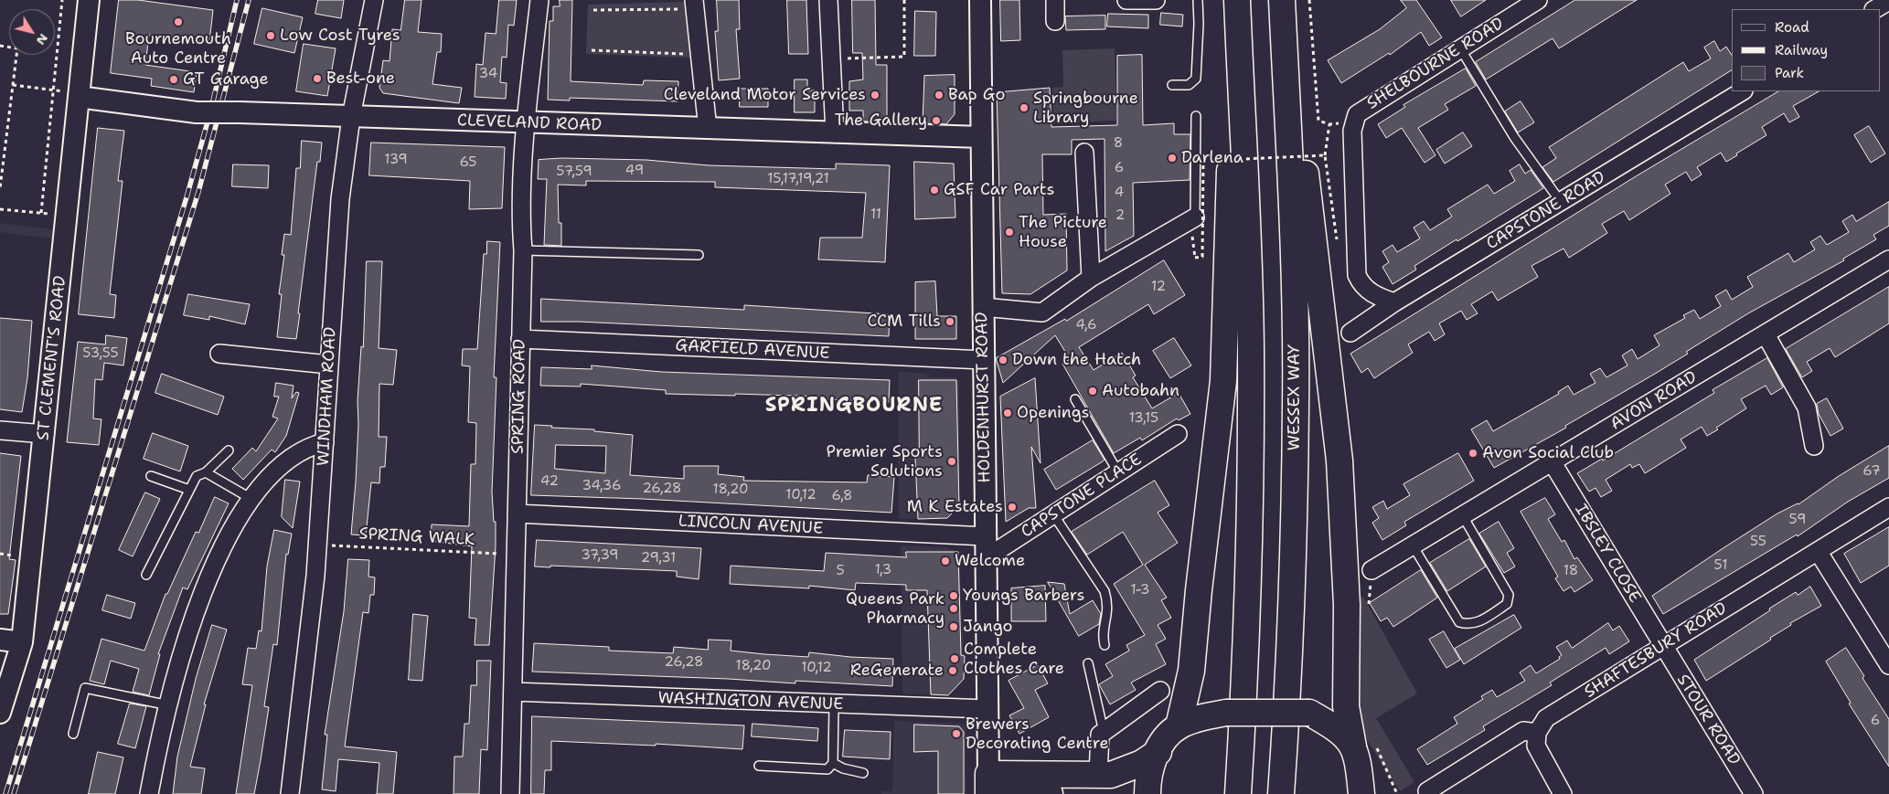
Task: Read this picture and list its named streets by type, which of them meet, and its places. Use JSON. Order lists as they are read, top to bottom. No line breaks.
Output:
{"streets":{"main road":["WESSEX WAY"],"street":["SHELBOURNE ROAD","CLEVELAND ROAD","CAPSTONE ROAD","GARFIELD AVENUE","ST CLEMENT'S ROAD","WINDHAM ROAD","SPRING ROAD","HOLDENHURST ROAD","AVON ROAD","CAPSTONE PLACE","LINCOLN AVENUE","IBSLEY CLOSE","SHAFTESBURY ROAD","WASHINGTON AVENUE","STOUR ROAD"],"path":["SPRING WALK"]},"crossings":[["SHELBOURNE ROAD","CAPSTONE ROAD"],["CLEVELAND ROAD","ST CLEMENT'S ROAD"],["CLEVELAND ROAD","WINDHAM ROAD"],["CLEVELAND ROAD","SPRING ROAD"],["CLEVELAND ROAD","HOLDENHURST ROAD"],["GARFIELD AVENUE","SPRING ROAD"],["GARFIELD AVENUE","HOLDENHURST ROAD"],["WINDHAM ROAD","SPRING WALK"],["SPRING ROAD","LINCOLN AVENUE"],["SPRING ROAD","SPRING WALK"],["SPRING ROAD","WASHINGTON AVENUE"],["HOLDENHURST ROAD","CAPSTONE PLACE"],["HOLDENHURST ROAD","LINCOLN AVENUE"],["HOLDENHURST ROAD","WASHINGTON AVENUE"],["AVON ROAD","IBSLEY CLOSE"],["IBSLEY CLOSE","SHAFTESBURY ROAD"],["IBSLEY CLOSE","STOUR ROAD"],["SHAFTESBURY ROAD","STOUR ROAD"]],"districts":["SPRINGBOURNE"],"places":["Bournemouth Auto Centre","Low Cost Tyres","Best-one","GT Garage","Cleveland Motor Services","Bap Go","Springbourne Library","The Gallery","Darlena","GSF Car Parts","The Picture House","CCM Tills","Down the Hatch","Autobahn","Openings","Avon Social Club","Premier Sports Solutions","M K Estates","Welcome","Youngs Barbers","Queens Park Pharmacy","Jango","Complete Clothes Care","ReGenerate","Brewers Decorating Centre"],"house_numbers":["34","8","139","65","6","49","57,59","15,17,19,21","4","11","2","12","4,6","53,55","13,15","67","42","34,36","26,28","18,20","10,12","6,8","59","55","37,39","29,31","51","1,3","5","18","1-3","26,28","18,20","10,12","6"],"legend":["Road","Railway","Park"],"north":"bottom right"}
